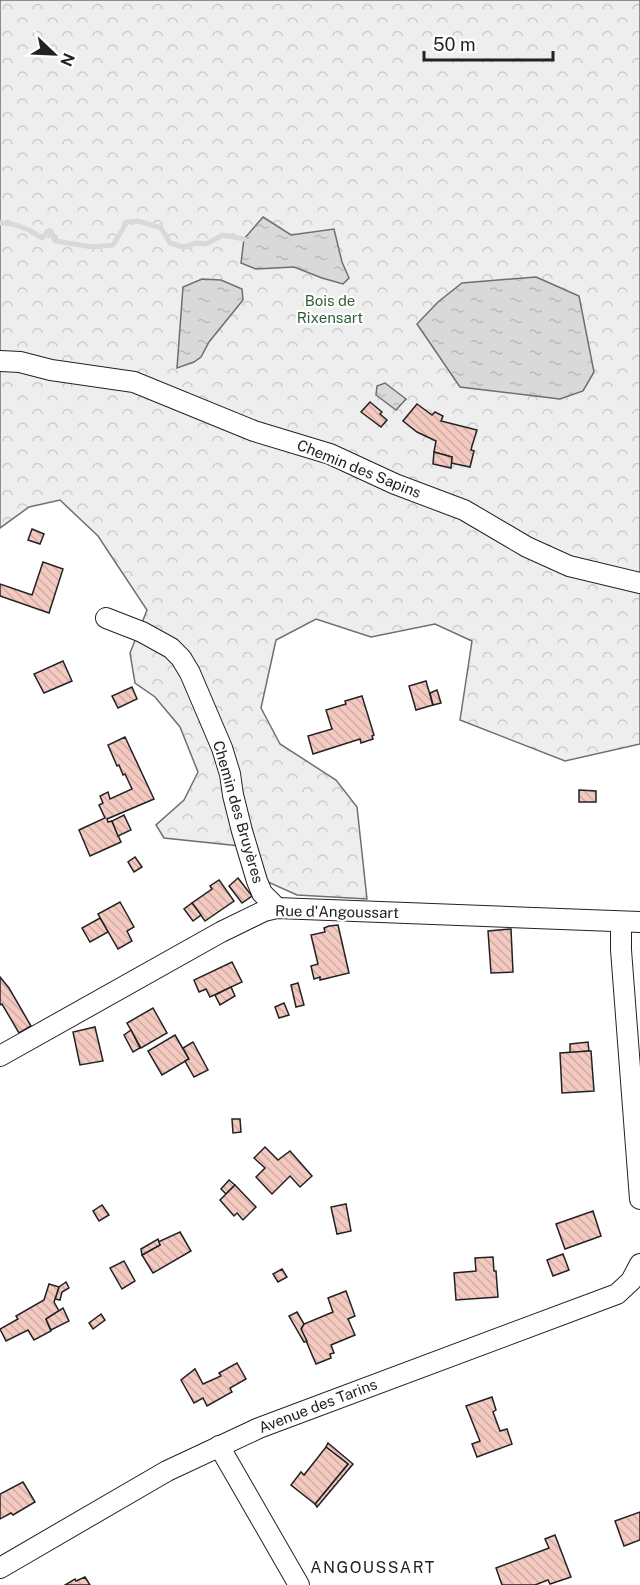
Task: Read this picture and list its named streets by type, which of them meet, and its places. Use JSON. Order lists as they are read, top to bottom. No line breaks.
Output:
{"streets":{"street":["Chemin des Sapins","Chemin des Bruyères","Rue d'Angoussart","Avenue des Tarins"]},"crossings":[["Chemin des Bruyères","Rue d'Angoussart"]],"districts":["ANGOUSSART"],"parks":["Bois de Rixensart"],"scale_bar":"50 m","north":"bottom right"}
